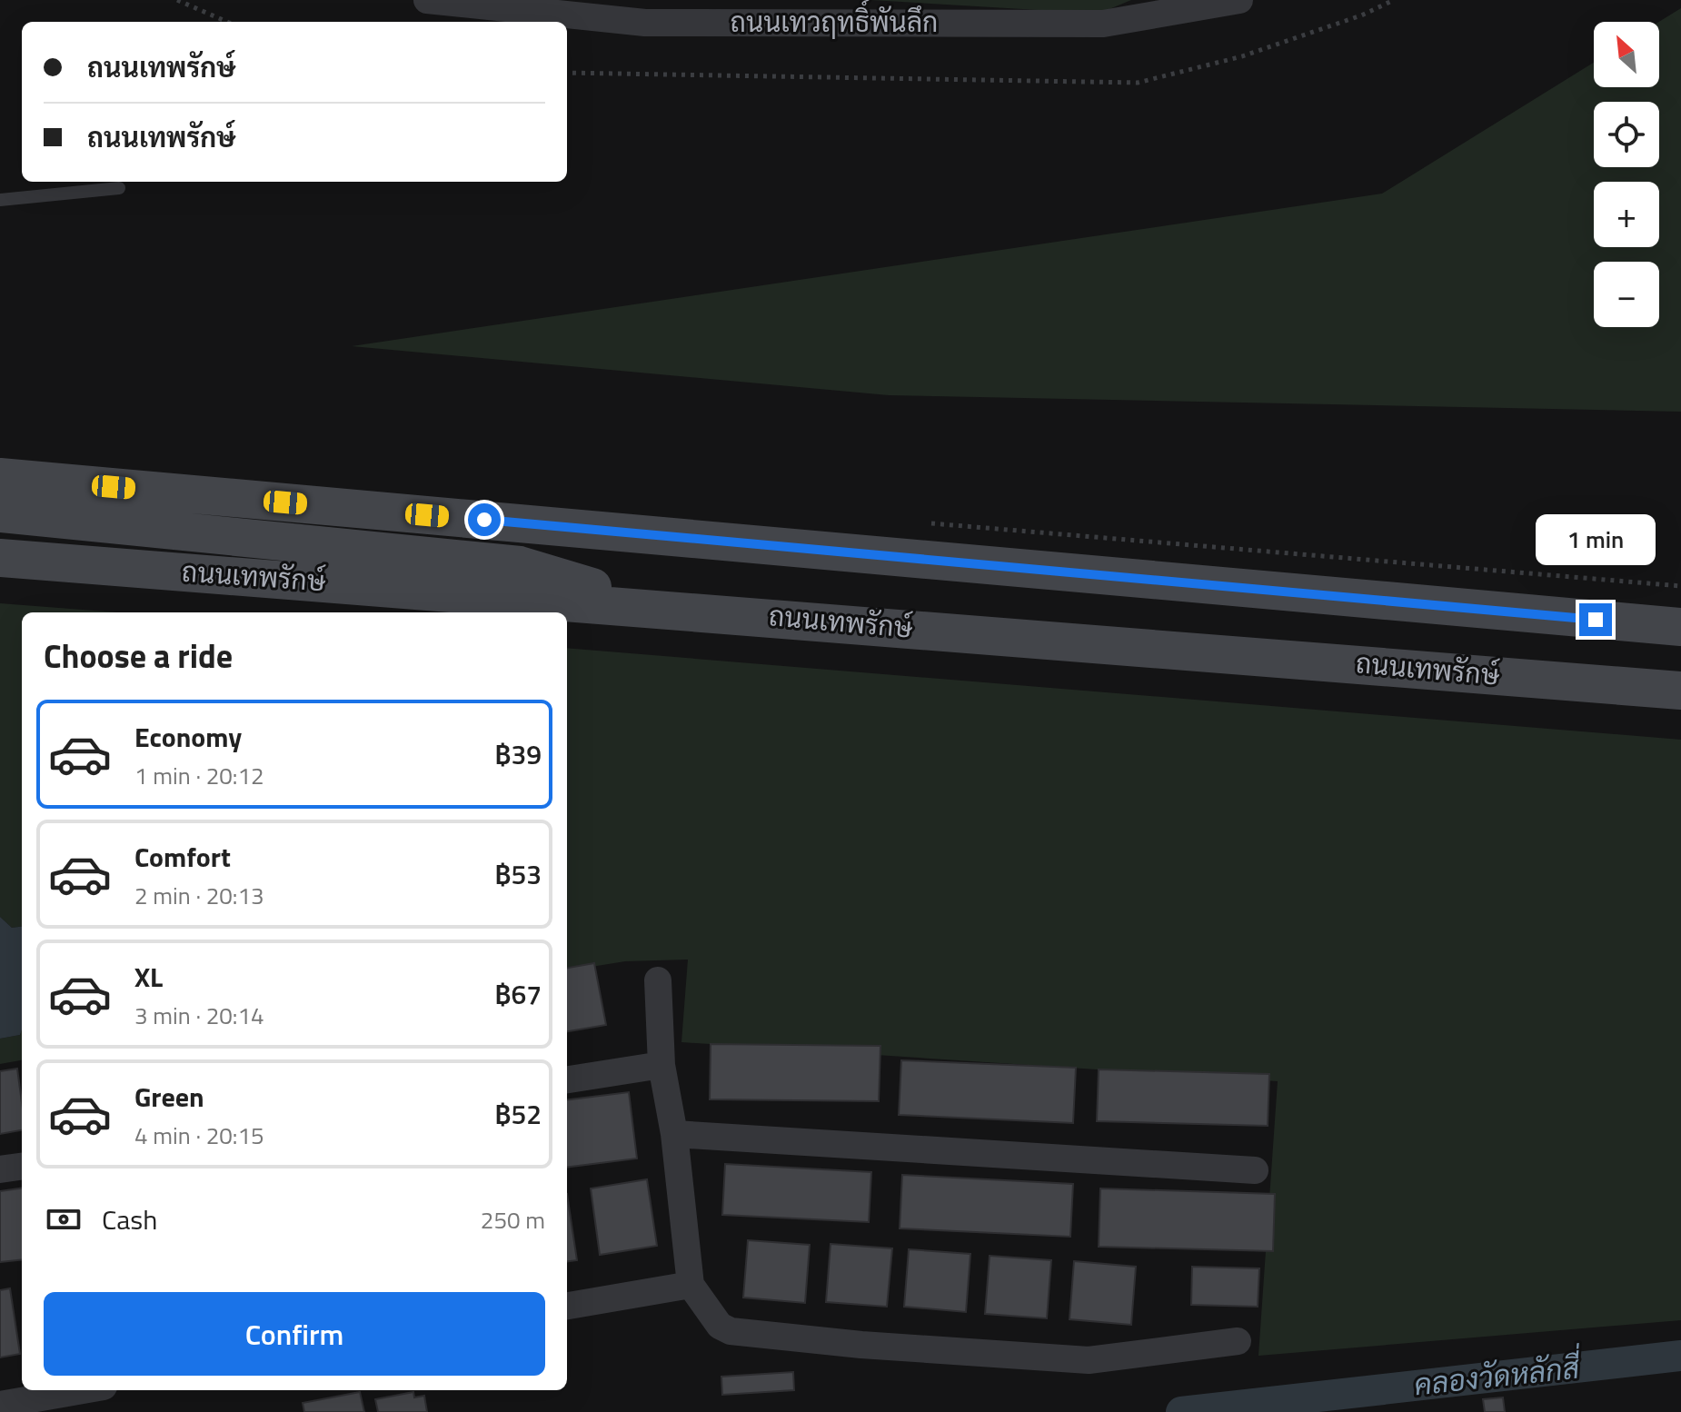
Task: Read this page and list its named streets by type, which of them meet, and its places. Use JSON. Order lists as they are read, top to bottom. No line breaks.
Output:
{"streets":{"main road":["ถนนเทพรักษ์"],"street":["ถนนเทวฤทธิ์พันลึก"]},"water":["คลองวัดหลักสี่"],"north":"top left","page":{"map_buttons":["+","−"],"banner":["ถนนเทพรักษ์","ถนนเทพรักษ์"],"bubble":"1 min","heading":"Choose a ride","list":[{"name":"Economy","note":"1 min · 20:12","value":"฿39"},{"name":"Comfort","note":"2 min · 20:13","value":"฿53"},{"name":"XL","note":"3 min · 20:14","value":"฿67"},{"name":"Green","note":"4 min · 20:15","value":"฿52"}],"pay":["Cash","250 m"],"buttons":"Confirm"}}
